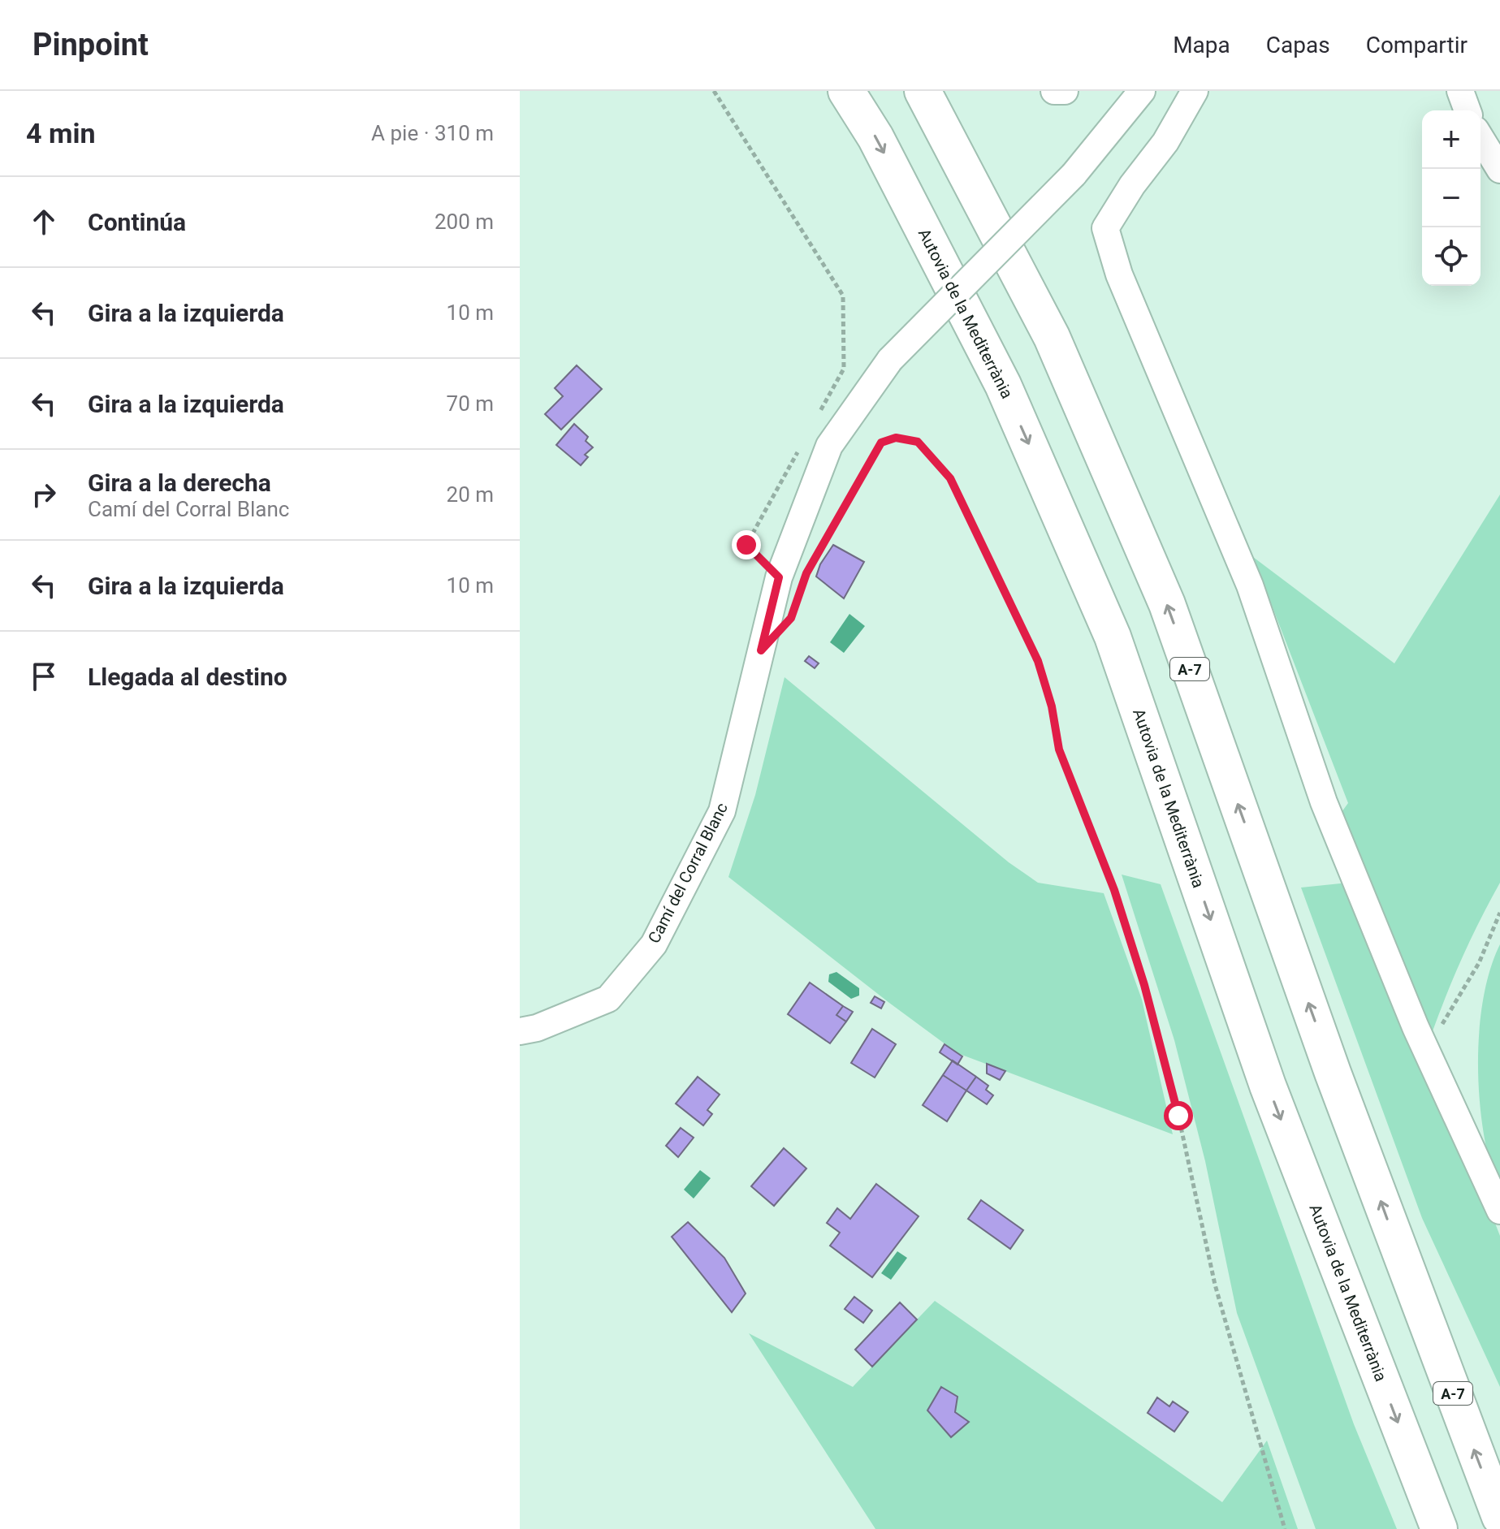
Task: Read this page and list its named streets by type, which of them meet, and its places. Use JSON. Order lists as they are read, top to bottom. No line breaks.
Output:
{"streets":{"highway":["Autovia de la Mediterrània","A-7"],"street":["Camí del Corral Blanc"]},"page":{"header":"Pinpoint","nav":["Mapa","Capas","Compartir"],"heading":["4 min","A pie · 310 m"],"map_buttons":["+","−"],"list":[["Continúa","200 m"],["Gira a la izquierda","10 m"],["Gira a la izquierda","70 m"],["Gira a la derecha","Camí del Corral Blanc","20 m"],["Gira a la izquierda","10 m"],"Llegada al destino"]}}
